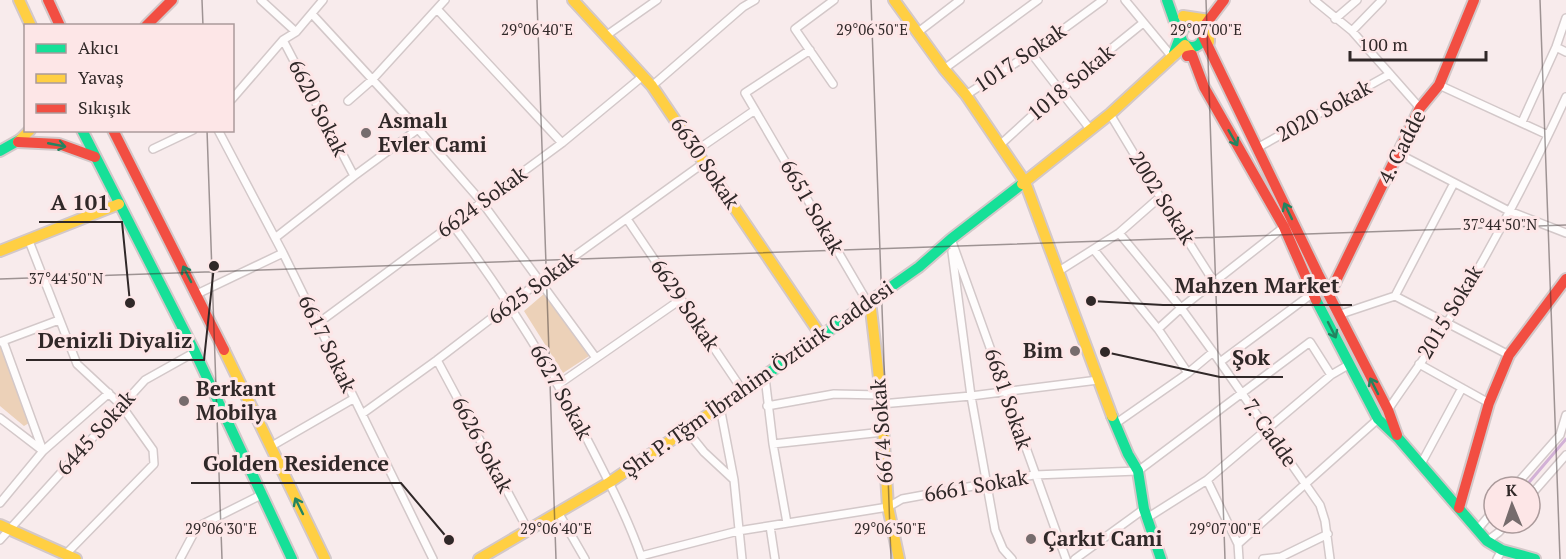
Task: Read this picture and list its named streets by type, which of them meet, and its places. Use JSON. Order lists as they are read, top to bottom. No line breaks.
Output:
{"streets":{"street":["1017 Sokak","1018 Sokak","6620 Sokak","2020 Sokak","4. Cadde","6630 Sokak","2002 Sokak","6624 Sokak","6651 Sokak","6625 Sokak","6629 Sokak","2015 Sokak","6617 Sokak","Şht P. Tğm İbrahim Öztürk Caddesi","6627 Sokak","6681 Sokak","6674 Sokak","6445 Sokak","7. Cadde","6626 Sokak","6661 Sokak"]},"crossings":[["6630 Sokak","6624 Sokak"],["6630 Sokak","6625 Sokak"],["6630 Sokak","Şht P. Tğm İbrahim Öztürk Caddesi"],["2002 Sokak","Şht P. Tğm İbrahim Öztürk Caddesi"],["6624 Sokak","6617 Sokak"],["6624 Sokak","6627 Sokak"],["6651 Sokak","Şht P. Tğm İbrahim Öztürk Caddesi"],["6651 Sokak","6674 Sokak"],["6625 Sokak","6629 Sokak"],["6625 Sokak","6617 Sokak"],["6625 Sokak","6627 Sokak"],["6625 Sokak","6626 Sokak"],["6629 Sokak","Şht P. Tğm İbrahim Öztürk Caddesi"],["Şht P. Tğm İbrahim Öztürk Caddesi","6627 Sokak"],["Şht P. Tğm İbrahim Öztürk Caddesi","6681 Sokak"],["Şht P. Tğm İbrahim Öztürk Caddesi","6674 Sokak"],["Şht P. Tğm İbrahim Öztürk Caddesi","6626 Sokak"],["6627 Sokak","6661 Sokak"],["6681 Sokak","6661 Sokak"],["6674 Sokak","6661 Sokak"]],"places":["Asmalı Evler Cami","Denizli Diyaliz","Mahzen Market","A 101","Bim","Şok","Berkant Mobilya","Çarkıt Cami","Golden Residence"],"legend":["Akıcı","Yavaş","Sıkışık"],"scale_bar":"100 m","north":"top","coordinates":["29°06'40\"E","29°06'50\"E","29°07'00\"E","37°44'50\"N","29°06'30\"E"]}
